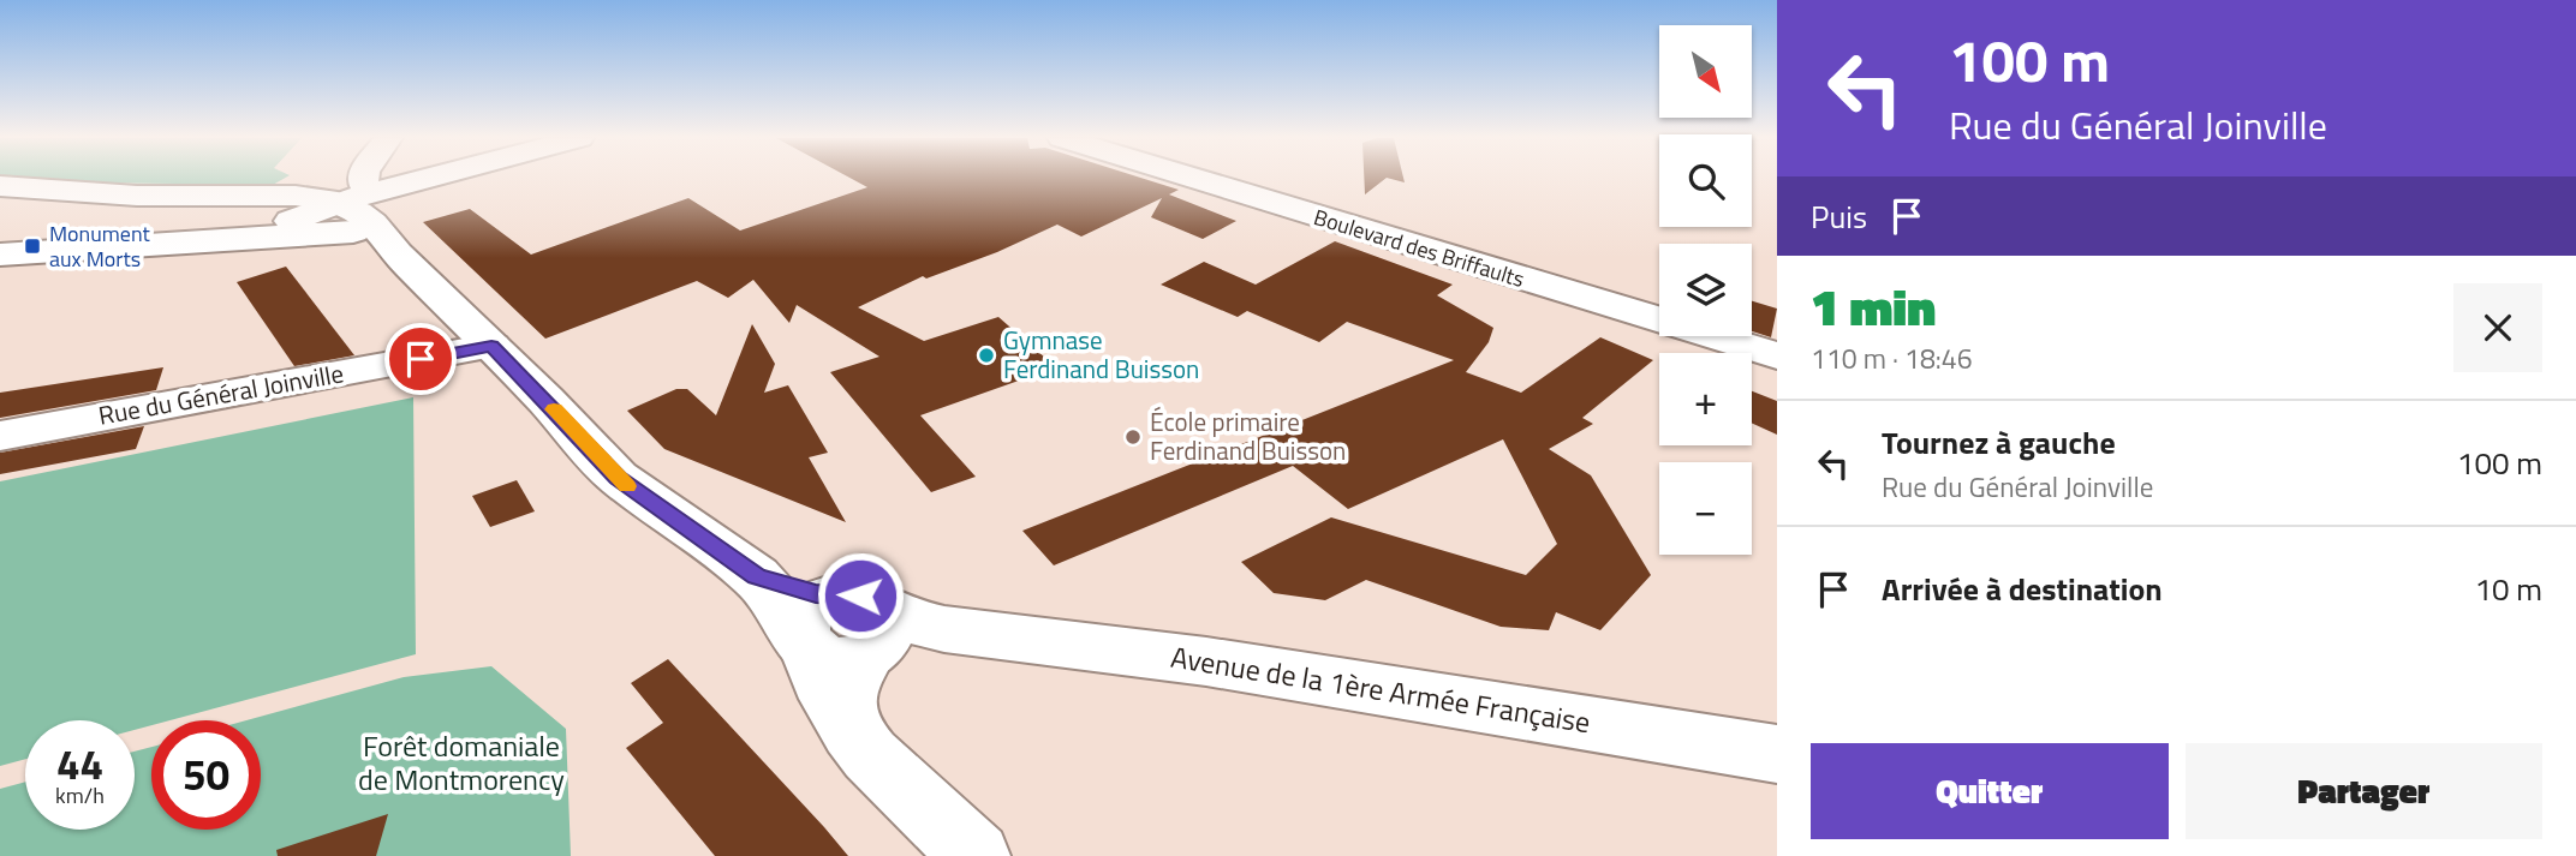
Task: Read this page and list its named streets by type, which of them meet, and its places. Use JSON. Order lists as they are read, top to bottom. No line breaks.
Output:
{"streets":{"street":["Boulevard des Briffaults","Rue du Général Joinville","Avenue de la 1ère Armée Française"]},"parks":["Forêt domaniale de Montmorency"],"places":{"transit":["Monument aux Morts"],"other":["Gymnase Ferdinand Buisson","École primaire Ferdinand Buisson"]},"north":"bottom right","page":{"turn":["100 m","Rue du Général Joinville"],"map_buttons":["+","−"],"then":"Puis","heading":["1 min","110 m · 18:46"],"list":[{"name":"Tournez à gauche","note":"Rue du Général Joinville","value":"100 m"},{"name":"Arrivée à destination","value":"10 m"}],"speed":"44 km/h","limit":"50","buttons":["Quitter","Partager"]}}
